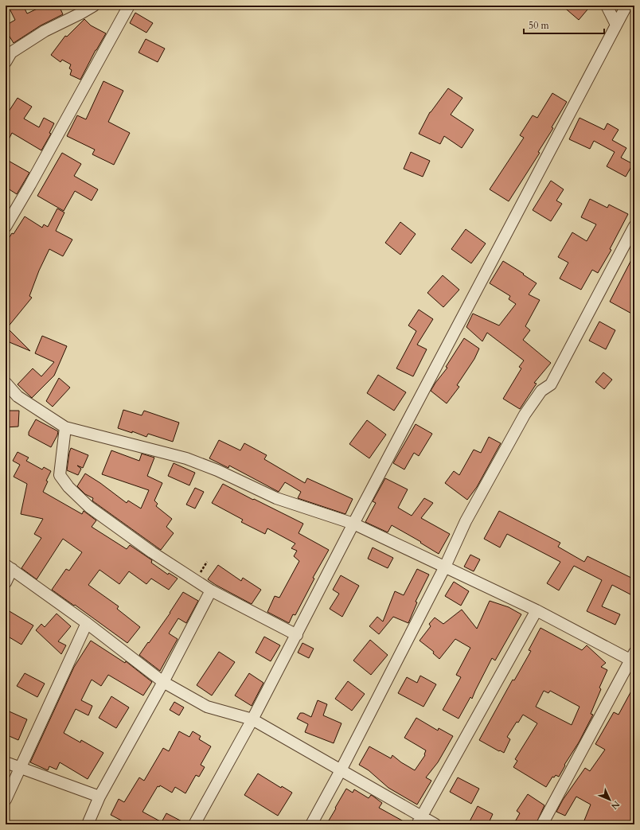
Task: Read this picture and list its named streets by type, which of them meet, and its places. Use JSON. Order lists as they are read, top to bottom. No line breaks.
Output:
{"scale_bar":"50 m","north":"bottom right"}
